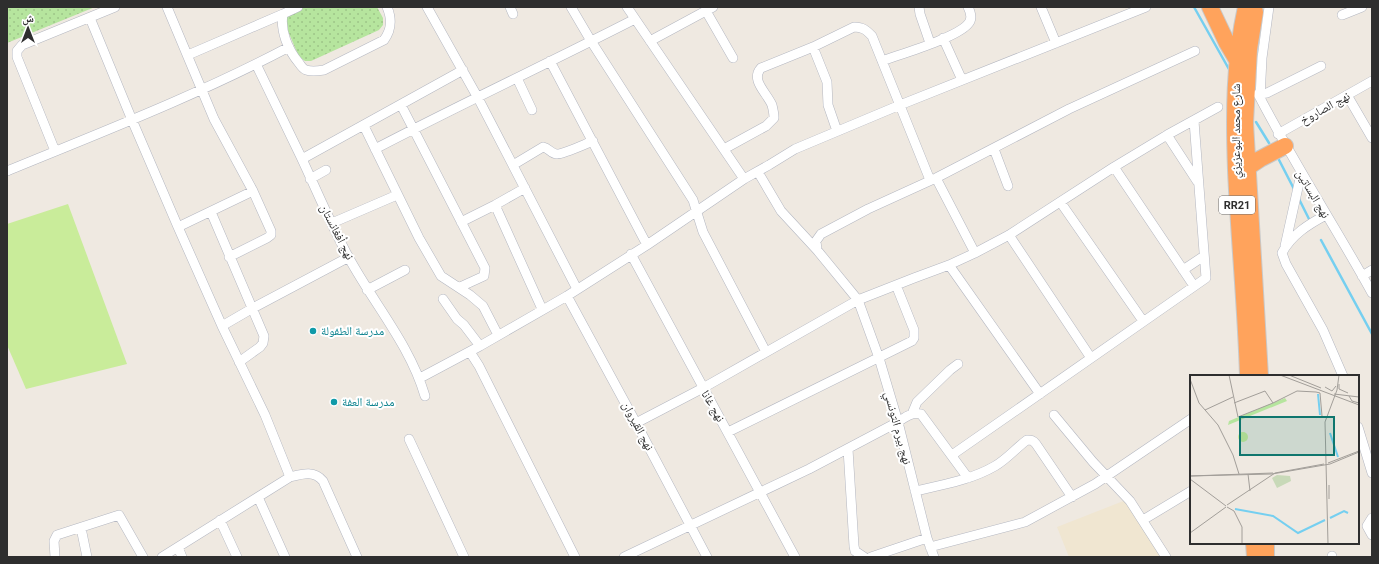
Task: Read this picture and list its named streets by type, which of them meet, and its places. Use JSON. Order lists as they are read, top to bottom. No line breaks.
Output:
{"streets":{"highway":["شارع محمد البوعزيزي","RR21"],"street":["نهج الصاروخ","نهج البساتين","نهج أفغانستان","نهج غانا","نهج القيروان","نهج بيرم التونسي"]},"crossings":[["نهج الصاروخ","نهج البساتين"]],"places":["مدرسة الطفولة","مدرسة العفة"],"north":"top"}
